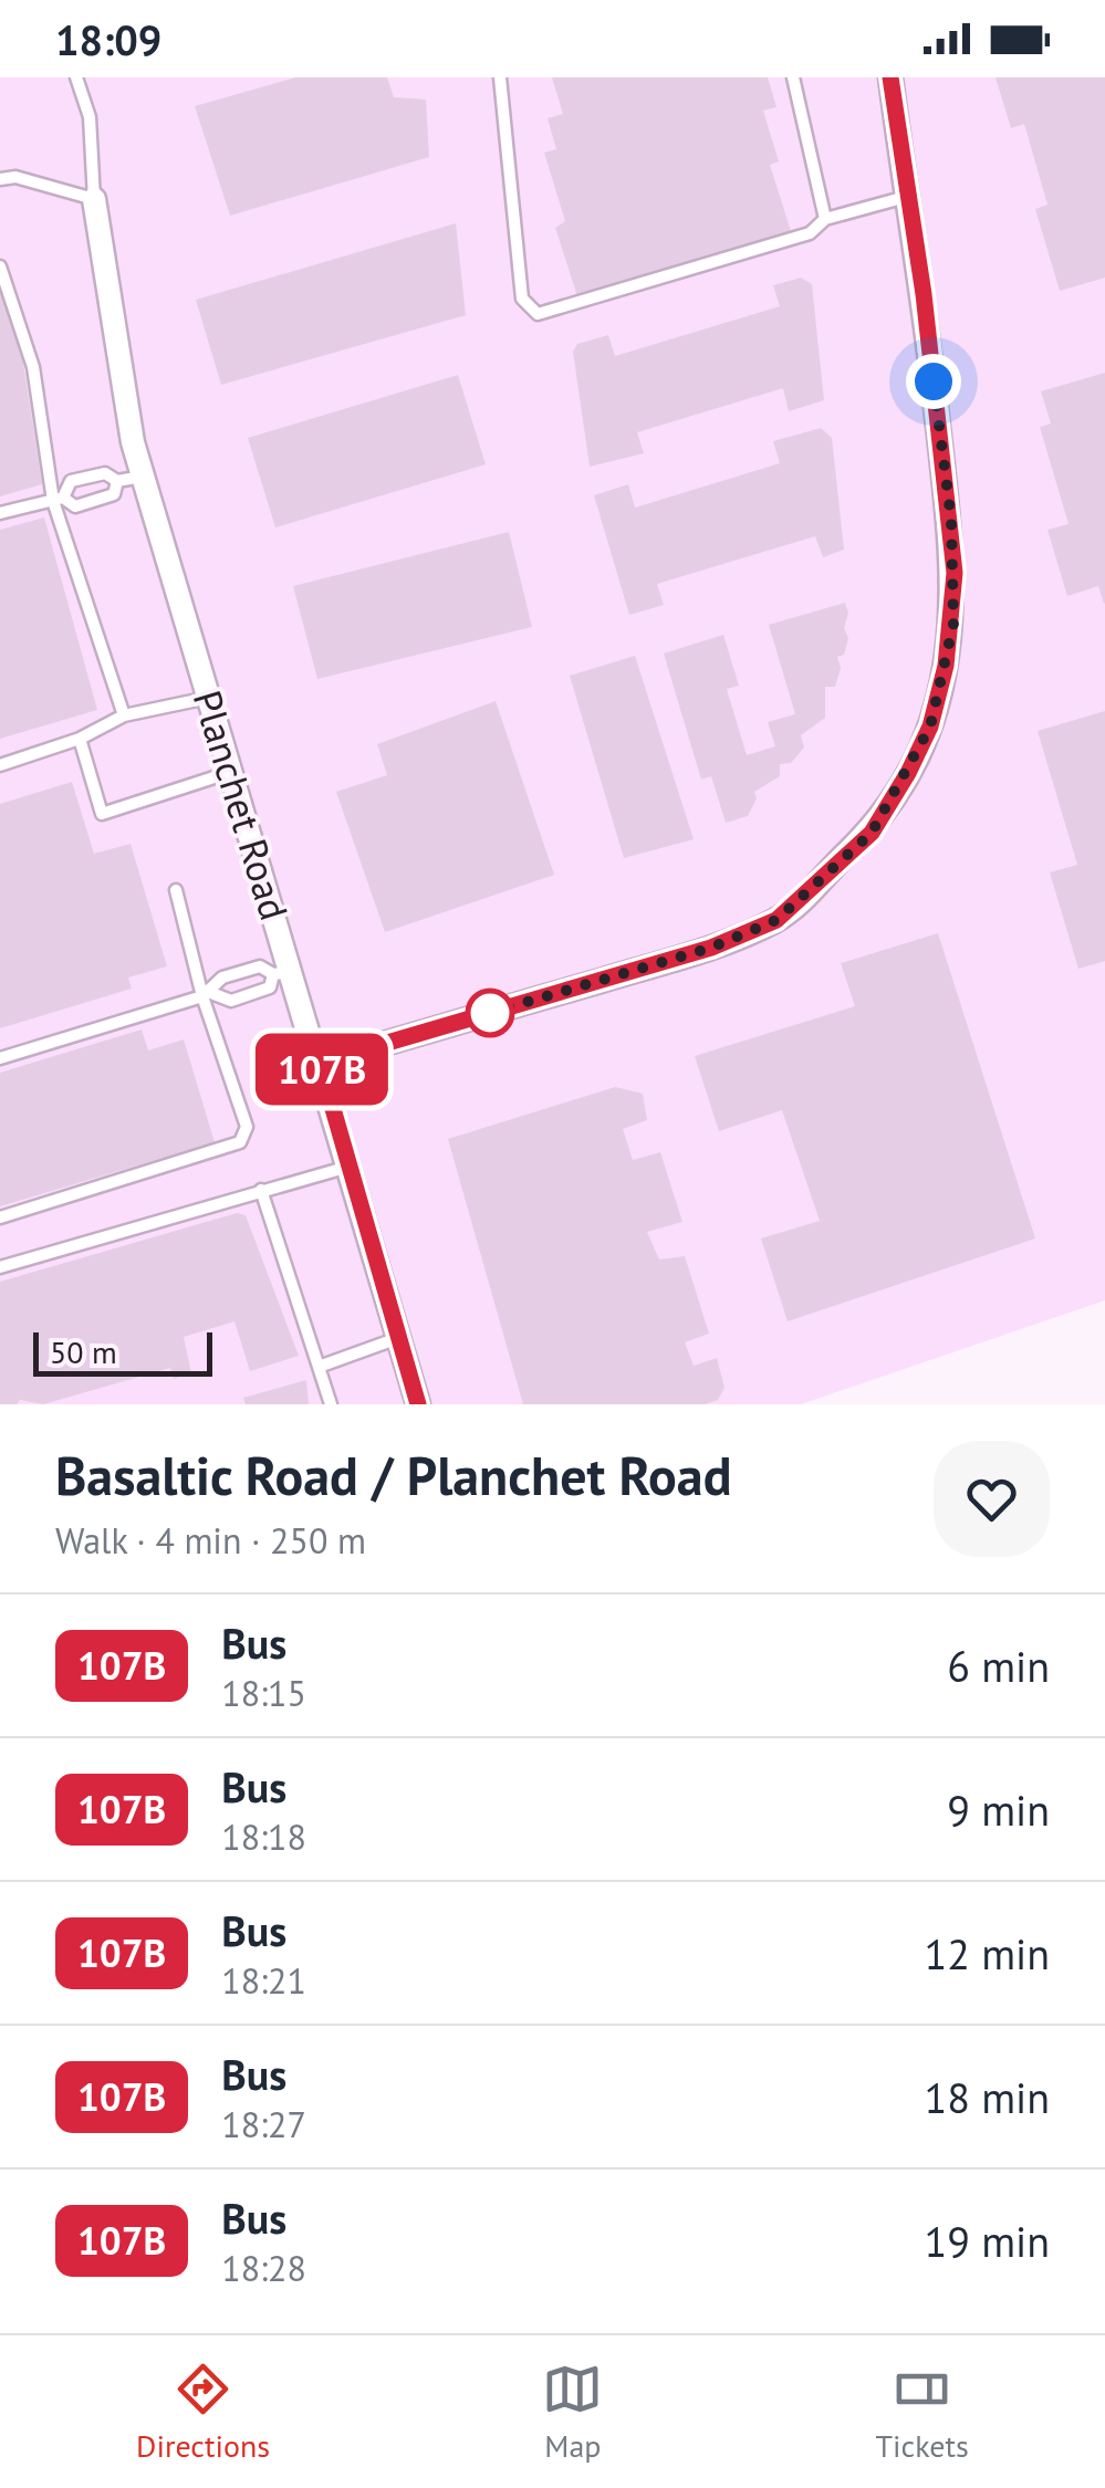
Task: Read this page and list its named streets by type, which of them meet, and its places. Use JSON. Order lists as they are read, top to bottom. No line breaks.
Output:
{"streets":{"street":["Planchet Road"]},"lines":["bus line 107B"],"scale_bar":"50 m","page":{"status":"18:09","on_map":"107B","scale":"50 m","heading":["Basaltic Road / Planchet Road","Walk · 4 min · 250 m"],"list":[{"mark":"107B","name":"Bus","note":"18:15","value":"6 min"},{"mark":"107B","name":"Bus","note":"18:18","value":"9 min"},{"mark":"107B","name":"Bus","note":"18:21","value":"12 min"},{"mark":"107B","name":"Bus","note":"18:27","value":"18 min"},{"mark":"107B","name":"Bus","note":"18:28","value":"19 min"}],"tabs":["Directions","Map","Tickets"]}}
